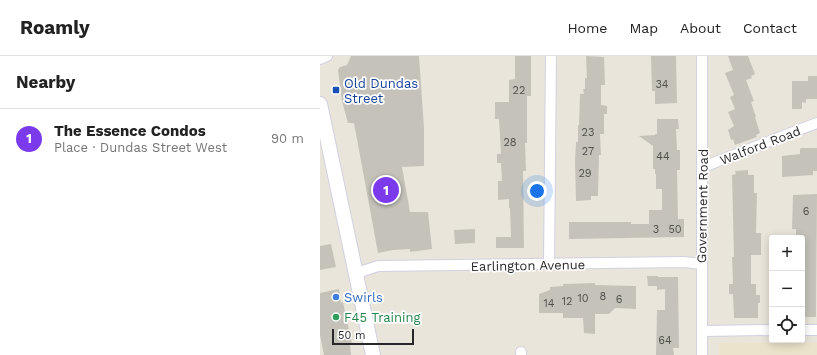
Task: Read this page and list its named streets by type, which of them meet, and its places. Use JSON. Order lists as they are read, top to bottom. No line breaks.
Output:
{"streets":{"street":["Walford Road","Government Road","Earlington Avenue"]},"crossings":[["Walford Road","Government Road"],["Government Road","Earlington Avenue"]],"places":{"transit":["Old Dundas Street"],"other":["Swirls","F45 Training"]},"house_numbers":["34","22","23","28","27","44","29","6","3","50","8","10","6","12","14","64"],"scale_bar":"50 m","page":{"header":"Roamly","nav":["Home","Map","About","Contact"],"heading":"Nearby","list":[{"mark":"1","name":"The Essence Condos","note":"Place · Dundas Street West","value":"90 m"}],"pins":"1","map_buttons":["+","−"],"scale":"50 m"}}
